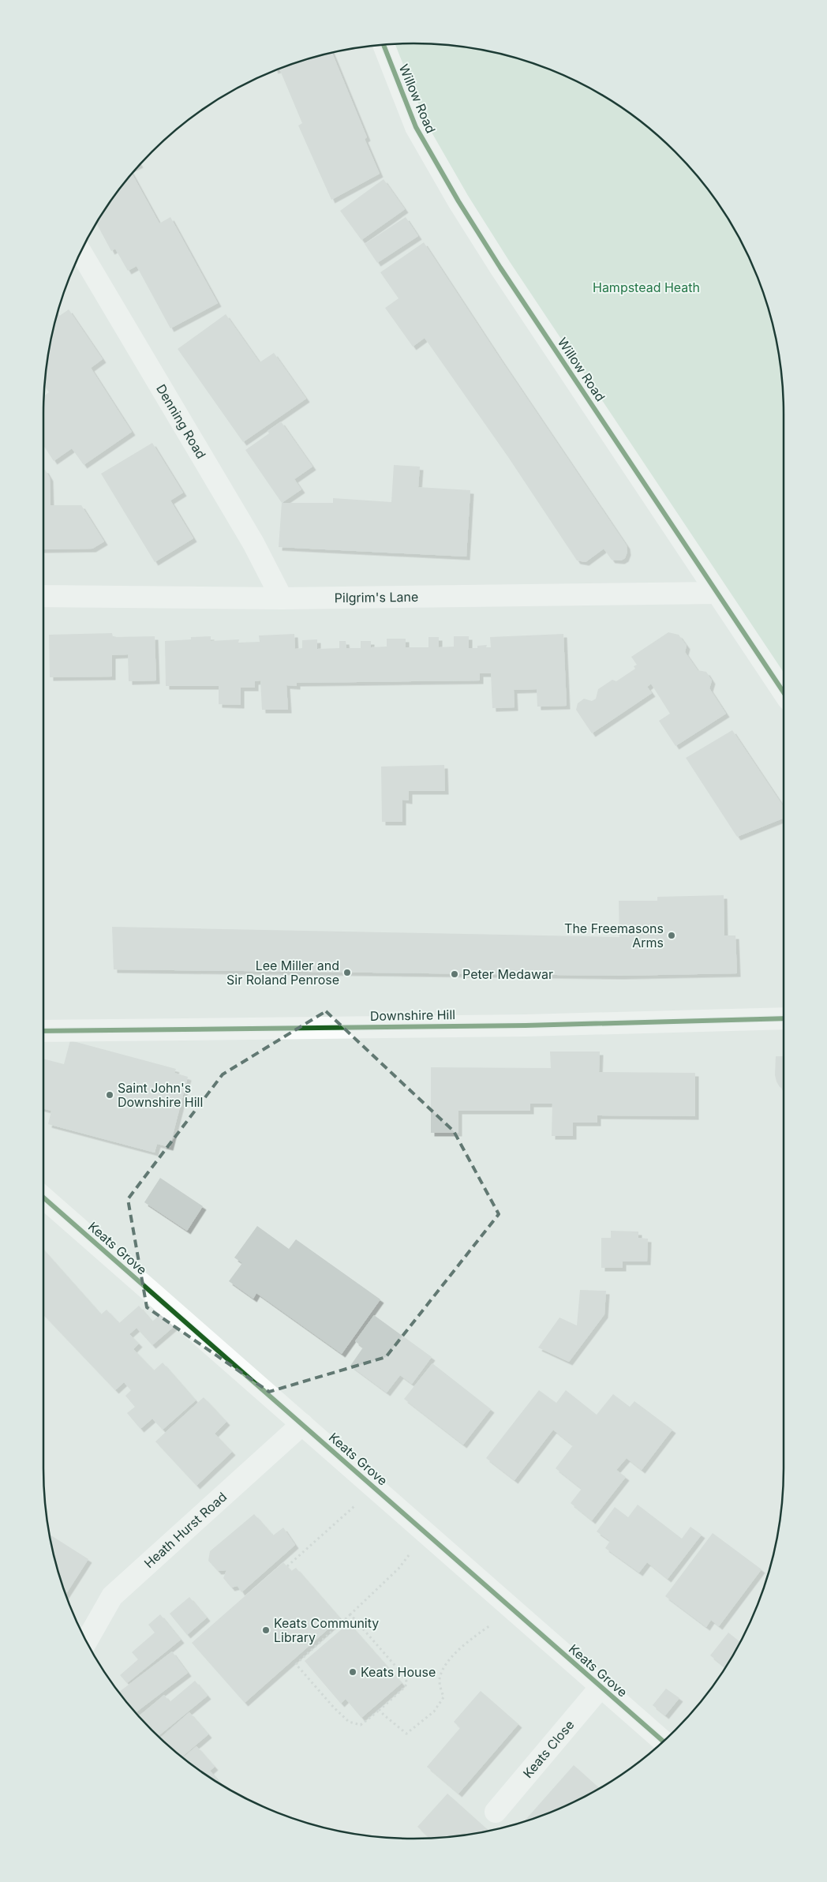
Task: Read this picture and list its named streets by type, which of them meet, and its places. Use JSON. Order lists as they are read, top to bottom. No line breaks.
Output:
{"streets":{"street":["Willow Road","Denning Road","Pilgrim's Lane","Downshire Hill","Keats Grove","Heath Hurst Road","Keats Close"]},"crossings":[["Willow Road","Pilgrim's Lane"],["Denning Road","Pilgrim's Lane"],["Keats Grove","Heath Hurst Road"],["Keats Grove","Keats Close"]],"parks":["Hampstead Heath"],"places":["The Freemasons Arms","Lee Miller and Sir Roland Penrose","Peter Medawar","Saint John's Downshire Hill","Keats Community Library","Keats House"]}
